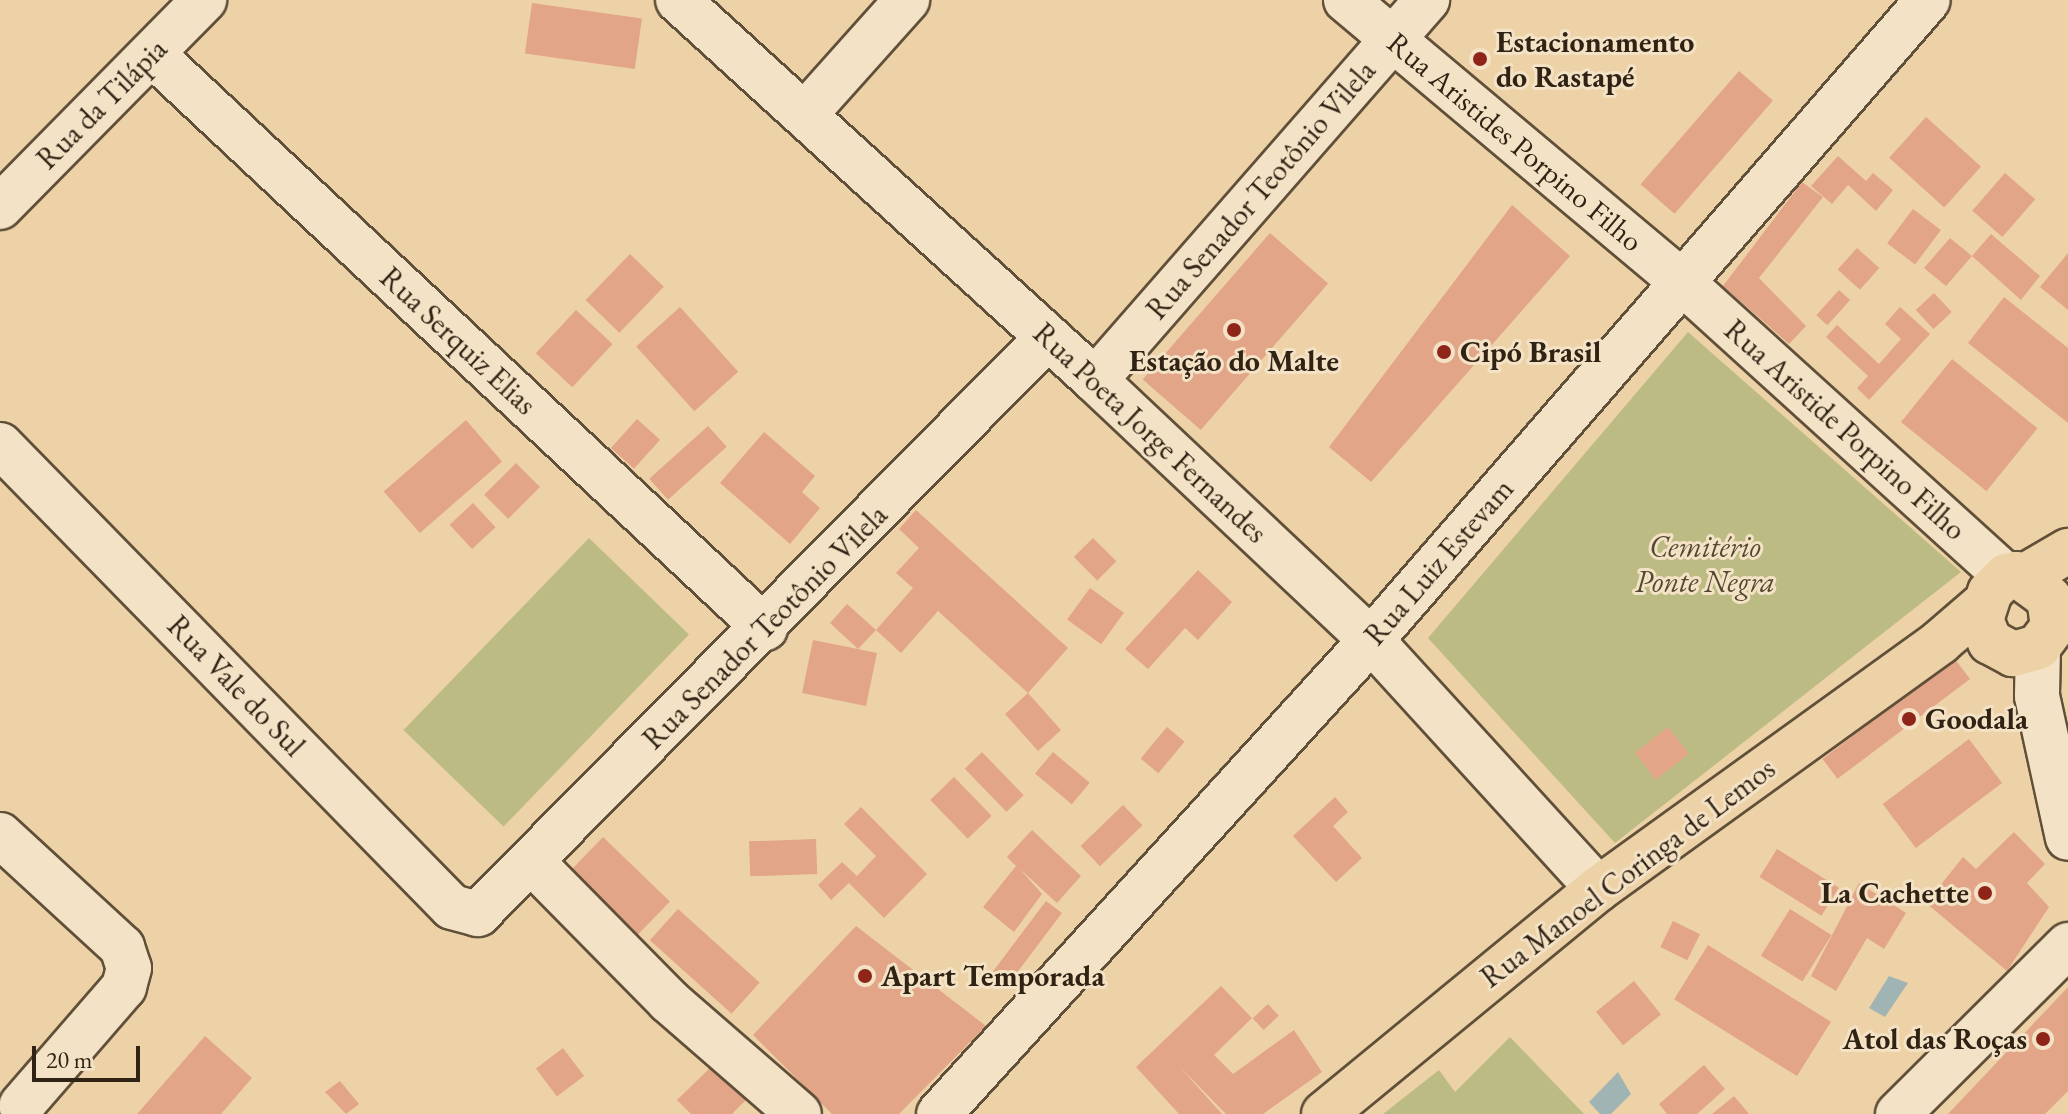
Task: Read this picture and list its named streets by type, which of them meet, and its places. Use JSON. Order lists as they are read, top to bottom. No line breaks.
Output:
{"streets":{"main road":["Rua Manoel Coringa de Lemos"],"street":["Rua da Tilápia","Rua Aristides Porpino Filho","Rua Senador Teotônio Vilela","Rua Serquiz Elias","Rua Aristide Porpino Filho","Rua Poeta Jorge Fernandes","Rua Luiz Estevam","Rua Vale do Sul"]},"crossings":[["Rua da Tilápia","Rua Serquiz Elias"],["Rua Aristides Porpino Filho","Rua Senador Teotônio Vilela"],["Rua Aristides Porpino Filho","Rua Aristide Porpino Filho"],["Rua Aristides Porpino Filho","Rua Luiz Estevam"],["Rua Senador Teotônio Vilela","Rua Serquiz Elias"],["Rua Senador Teotônio Vilela","Rua Poeta Jorge Fernandes"],["Rua Senador Teotônio Vilela","Rua Vale do Sul"],["Rua Aristide Porpino Filho","Rua Luiz Estevam"],["Rua Aristide Porpino Filho","Rua Manoel Coringa de Lemos"],["Rua Poeta Jorge Fernandes","Rua Luiz Estevam"],["Rua Poeta Jorge Fernandes","Rua Manoel Coringa de Lemos"]],"parks":["Cemitério Ponte Negra"],"places":["Estacionamento do Rastapé","Estação do Malte","Cipó Brasil","Goodala","La Cachette","Apart Temporada","Atol das Roças"],"scale_bar":"20 m"}
